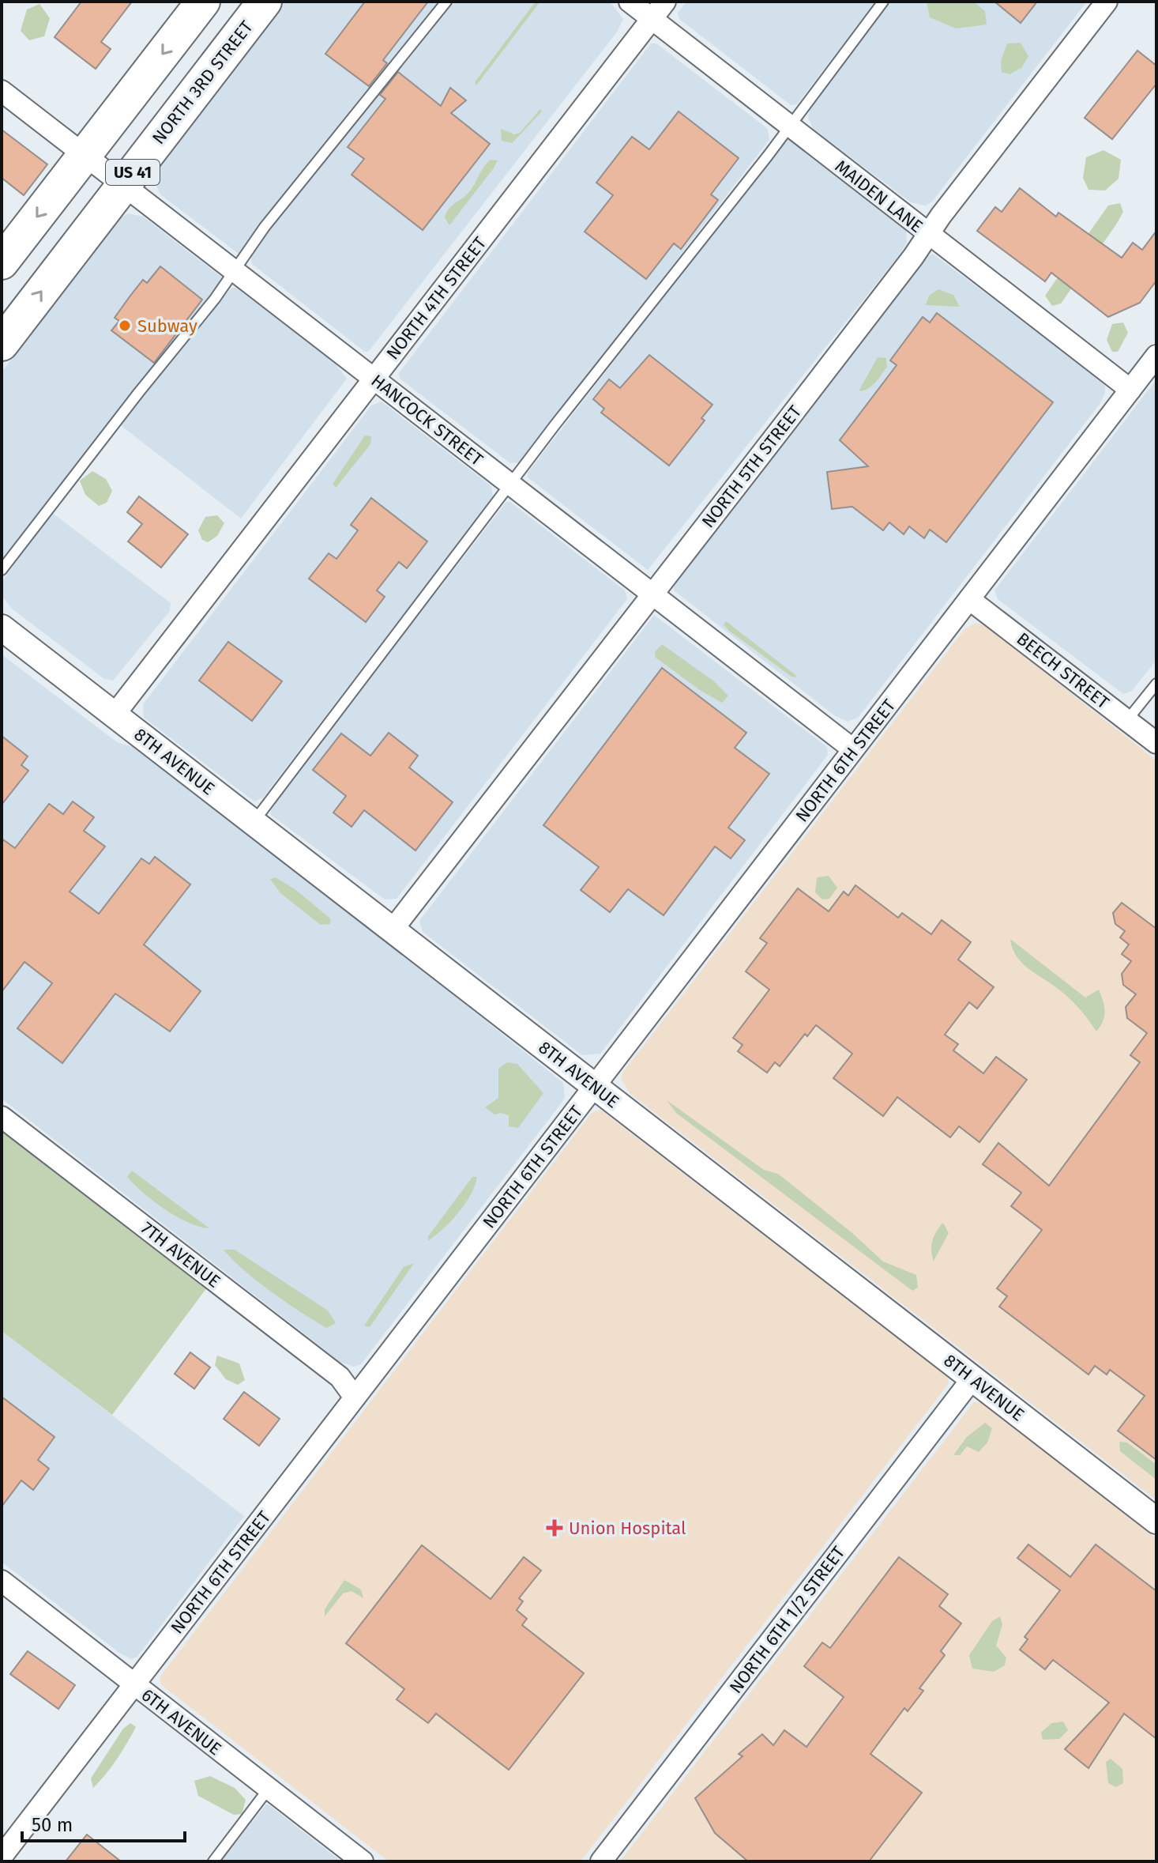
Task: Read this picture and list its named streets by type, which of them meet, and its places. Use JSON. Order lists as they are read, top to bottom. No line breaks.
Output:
{"streets":{"highway":["NORTH 3RD STREET","US 41"],"street":["MAIDEN LANE","NORTH 4TH STREET","HANCOCK STREET","NORTH 5TH STREET","BEECH STREET","NORTH 6TH STREET","8TH AVENUE","7TH AVENUE","NORTH 6TH 1/2 STREET","6TH AVENUE"]},"crossings":[["NORTH 3RD STREET","HANCOCK STREET"],["US 41","HANCOCK STREET"],["MAIDEN LANE","NORTH 4TH STREET"],["MAIDEN LANE","NORTH 5TH STREET"],["MAIDEN LANE","NORTH 6TH STREET"],["NORTH 4TH STREET","HANCOCK STREET"],["NORTH 4TH STREET","8TH AVENUE"],["HANCOCK STREET","NORTH 5TH STREET"],["HANCOCK STREET","NORTH 6TH STREET"],["NORTH 5TH STREET","8TH AVENUE"],["BEECH STREET","NORTH 6TH STREET"],["NORTH 6TH STREET","8TH AVENUE"],["NORTH 6TH STREET","7TH AVENUE"],["NORTH 6TH STREET","6TH AVENUE"],["8TH AVENUE","NORTH 6TH 1/2 STREET"]],"places":{"other":["Subway"],"health":["Union Hospital"]},"scale_bar":"50 m"}
